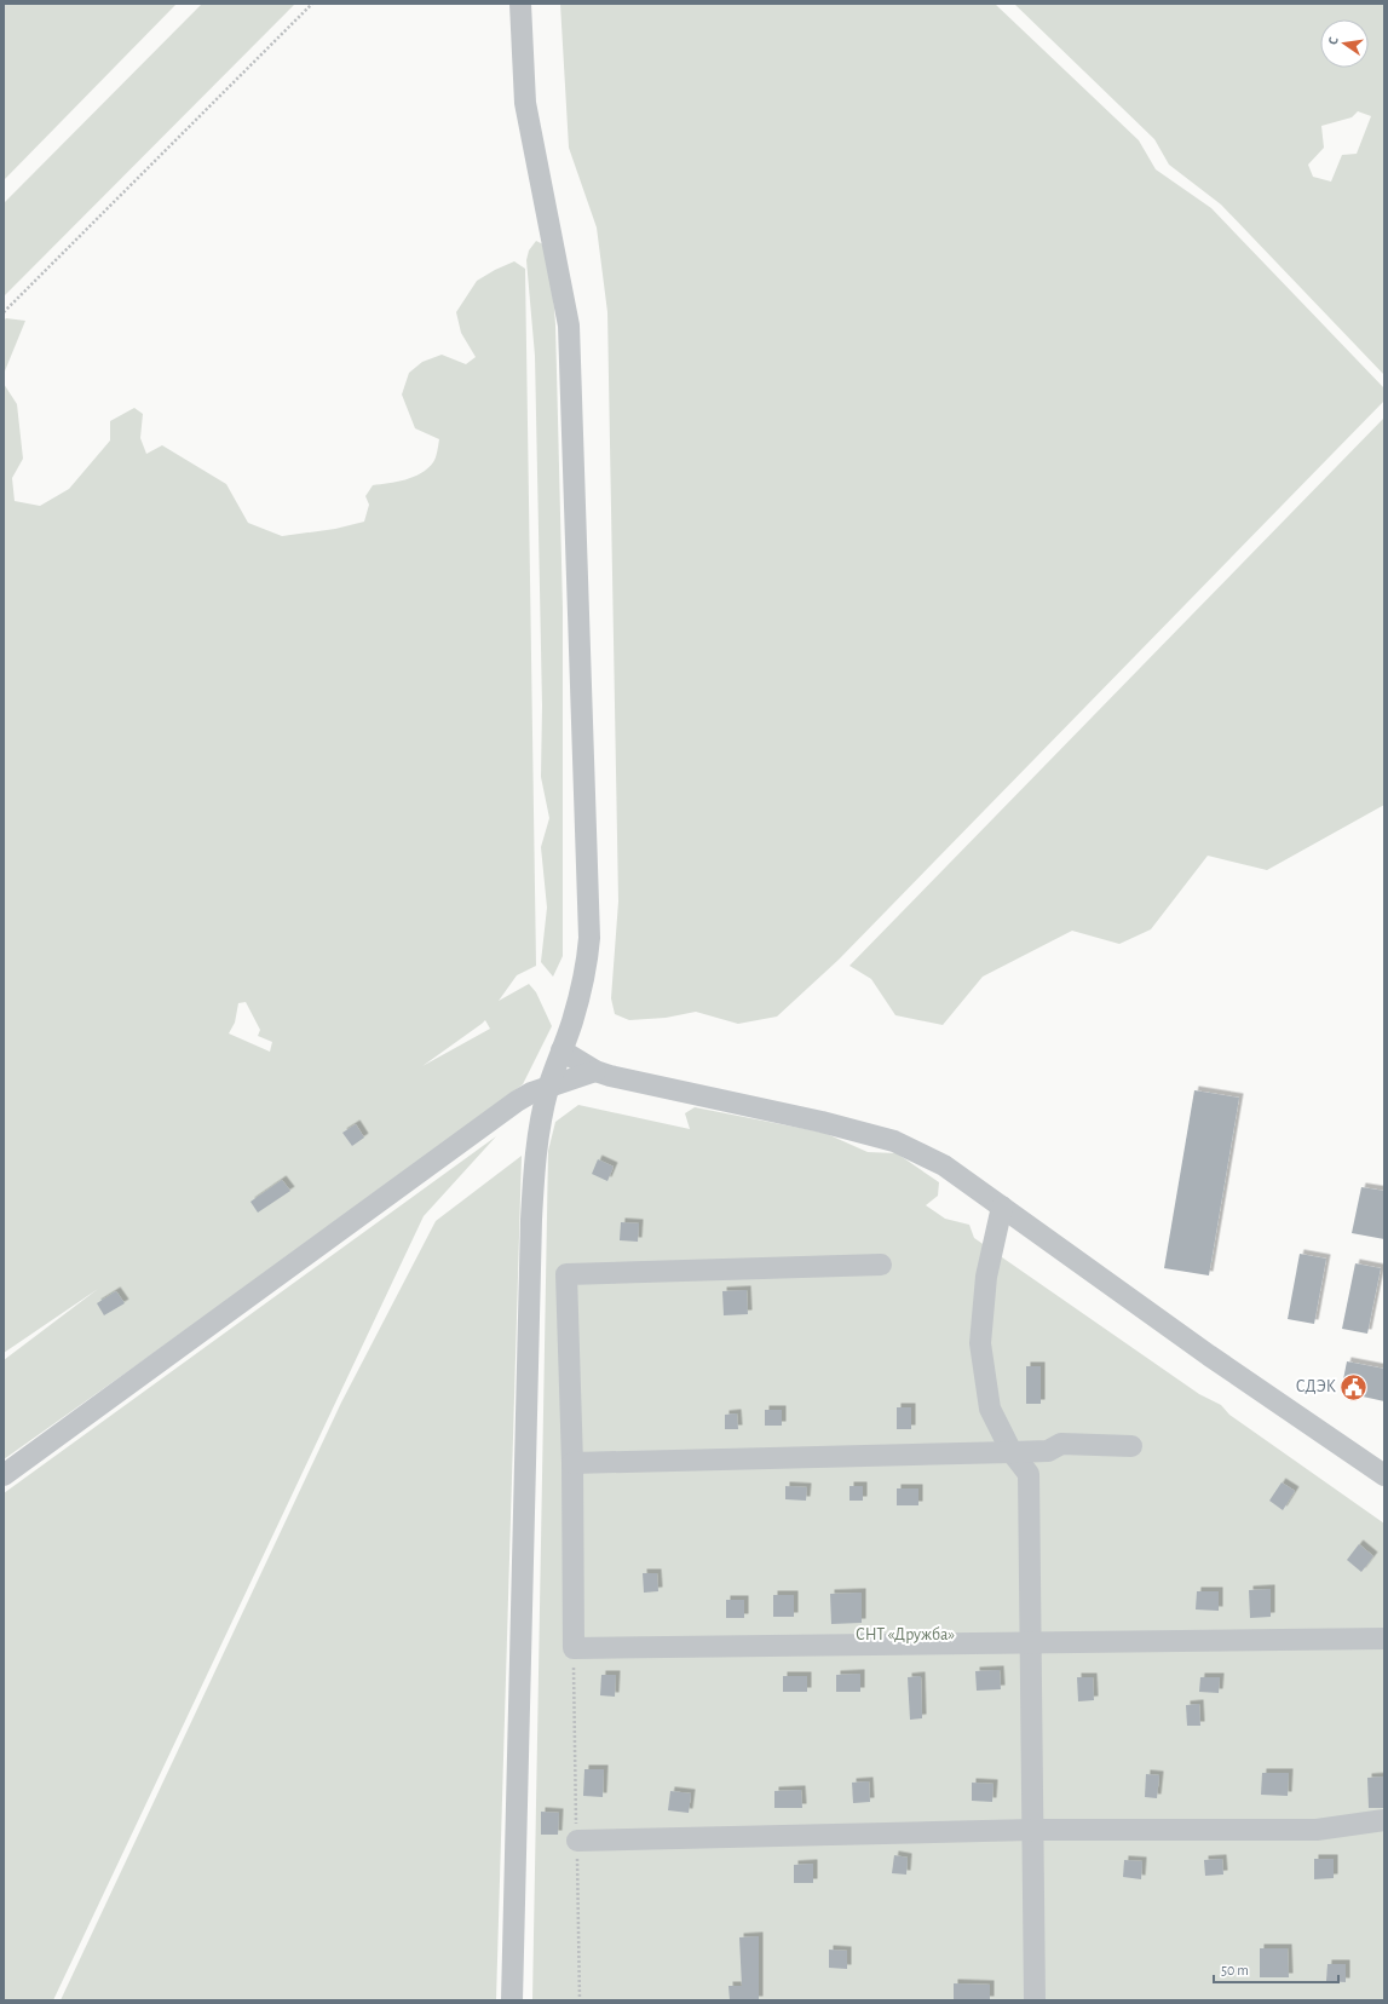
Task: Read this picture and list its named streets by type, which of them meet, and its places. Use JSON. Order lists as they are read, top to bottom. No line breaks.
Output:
{"parks":["СНТ «Дружба»"],"places":{"public building":["СДЭК"]},"scale_bar":"50 m","north":"left"}
